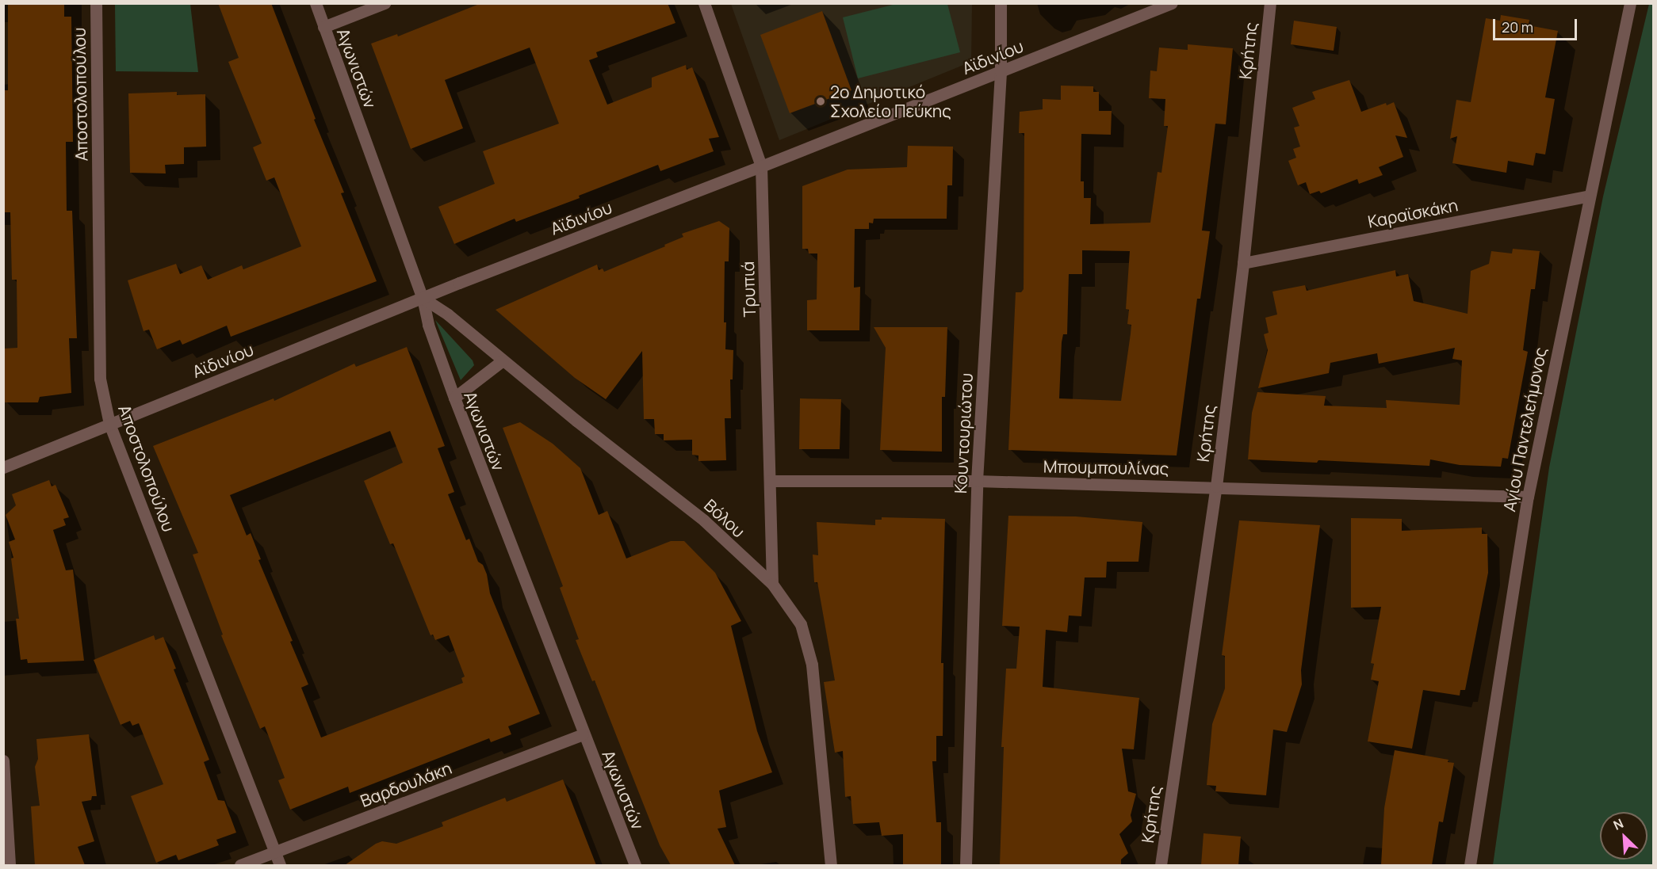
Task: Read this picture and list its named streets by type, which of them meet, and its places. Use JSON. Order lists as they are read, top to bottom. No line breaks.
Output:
{"streets":{"street":["Κρήτης","Αϊδινίου","Αγωνιστών","Αποστολοπούλου","Καραϊσκάκη","Τρυπιά","Αγίου Παντελεήμονος","Κουντουριώτου","Μπουμπουλίνας","Βόλου","Βαρδουλάκη"]},"crossings":[["Κρήτης","Καραϊσκάκη"],["Κρήτης","Μπουμπουλίνας"],["Αϊδινίου","Αγωνιστών"],["Αϊδινίου","Αποστολοπούλου"],["Αϊδινίου","Τρυπιά"],["Αϊδινίου","Κουντουριώτου"],["Αϊδινίου","Βόλου"],["Αγωνιστών","Βόλου"],["Αγωνιστών","Βαρδουλάκη"],["Αποστολοπούλου","Βαρδουλάκη"],["Καραϊσκάκη","Αγίου Παντελεήμονος"],["Τρυπιά","Μπουμπουλίνας"],["Τρυπιά","Βόλου"],["Αγίου Παντελεήμονος","Μπουμπουλίνας"],["Κουντουριώτου","Μπουμπουλίνας"]],"places":["2ο Δημοτικό Σχολείο Πεύκης"],"scale_bar":"20 m","north":"top left"}
